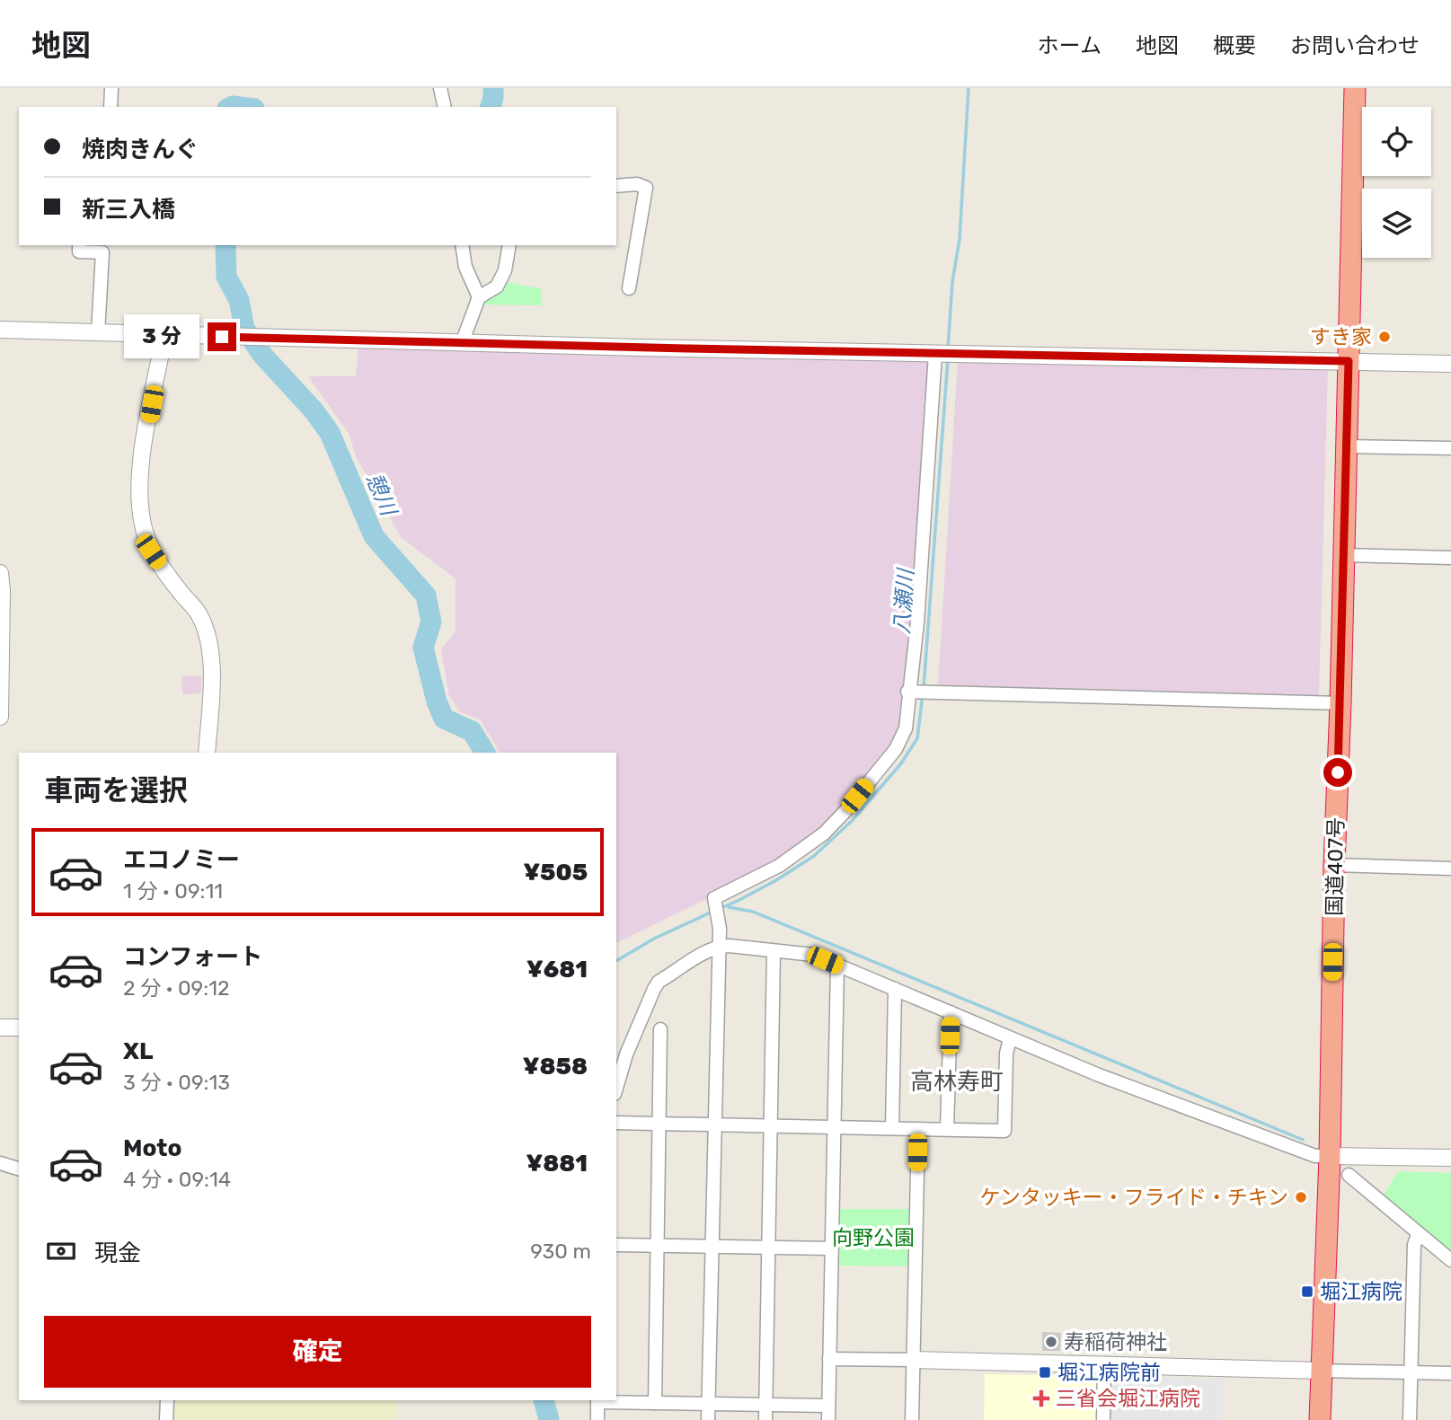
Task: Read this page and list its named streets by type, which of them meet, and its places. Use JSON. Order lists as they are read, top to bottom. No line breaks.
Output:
{"streets":{"highway":["国道407号"]},"districts":["高林寿町"],"water":["憩川","八瀬川"],"parks":["向野公園"],"places":{"other":["すき家","ケンタッキー・フライド・チキン","寿稲荷神社"],"transit":["堀江病院","堀江病院前"],"health":["三省会堀江病院"]},"page":{"header":"地図","nav":["ホーム","地図","概要","お問い合わせ"],"banner":["焼肉きんぐ","新三入橋"],"bubble":"3 分","heading":"車両を選択","list":[{"name":"エコノミー","note":"1 分 · 09:11","value":"¥505"},{"name":"コンフォート","note":"2 分 · 09:12","value":"¥681"},{"name":"XL","note":"3 分 · 09:13","value":"¥858"},{"name":"Moto","note":"4 分 · 09:14","value":"¥881"}],"pay":["現金","930 m"],"buttons":"確定"}}
